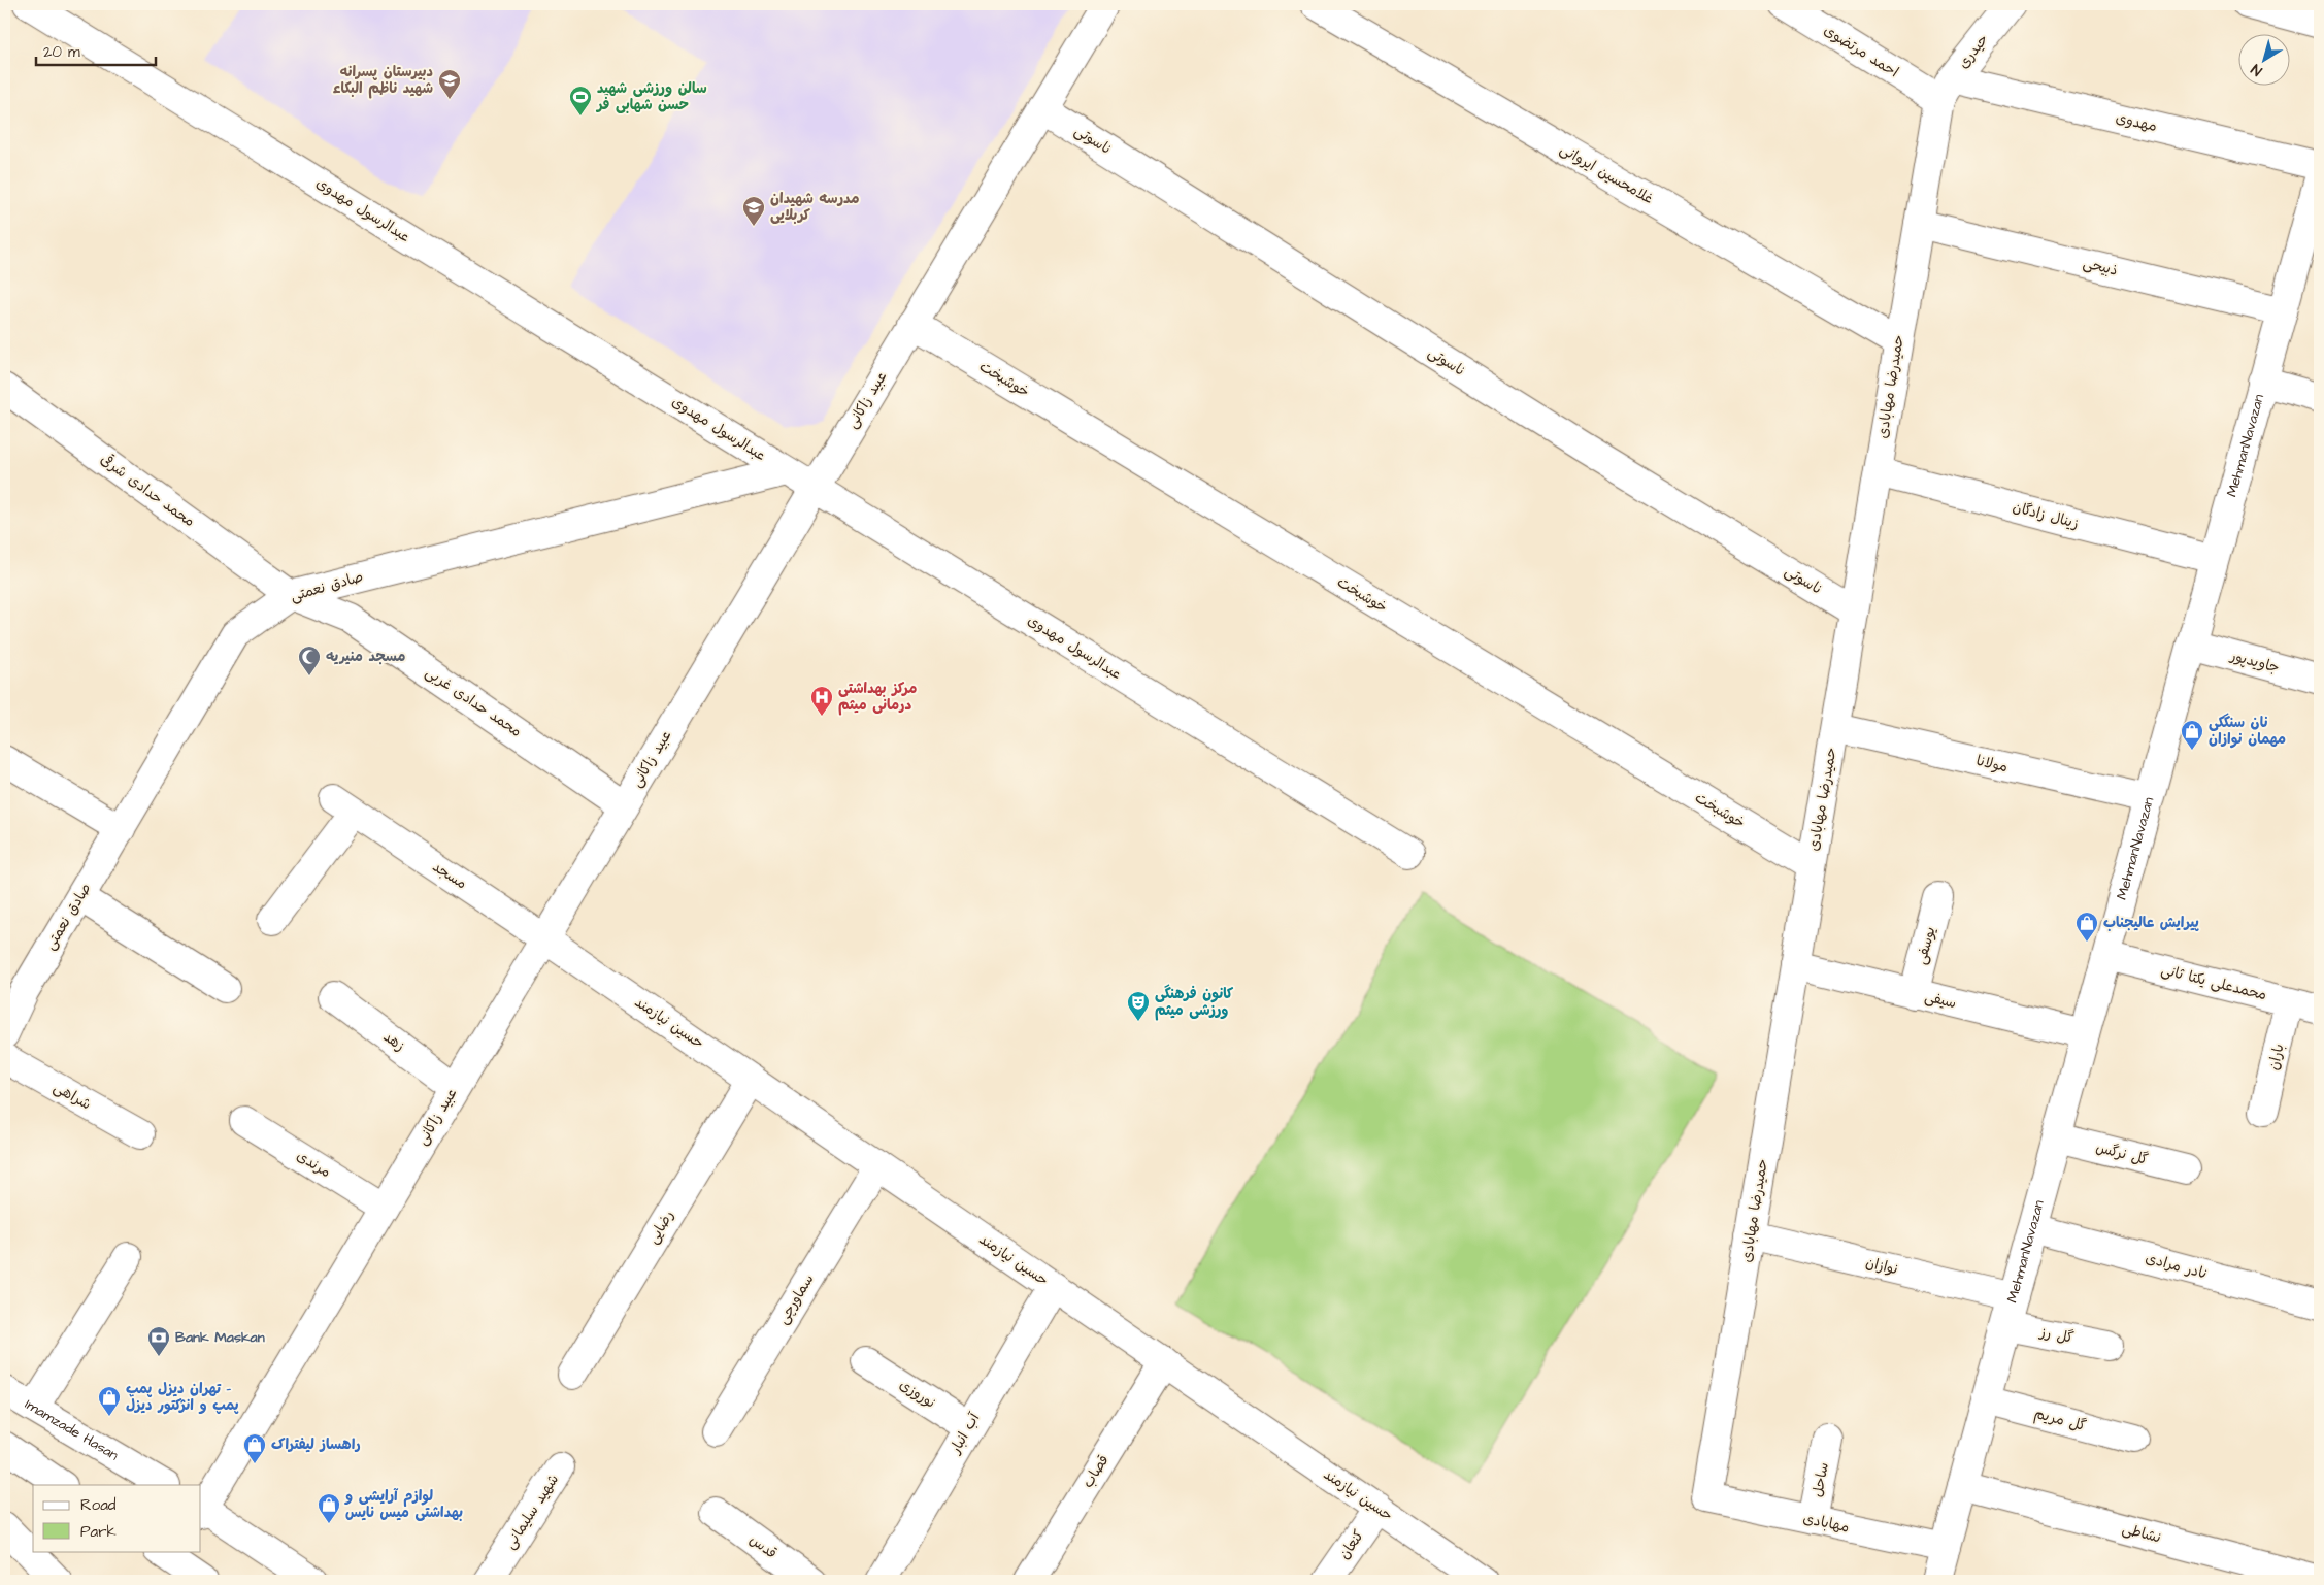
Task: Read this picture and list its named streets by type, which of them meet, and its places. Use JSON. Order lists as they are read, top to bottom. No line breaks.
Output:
{"streets":{"street":["احمد مرتضوی","حیدری","مهدوی","ناسوتی","غلامحسین ایروانی","عبدالرسول مهدوی","ذبیحی","خوشبخت","حمیدرضا مهابادی","عبید زاکانی","MehmanNavazan","محمد حدادی شرقی","زینال زادگان","صادق نعمتی","جاویدپور","محمد حدادی غربی","مولانا","مسجد","یوسفی","محمدعلی یکتا ثانی","سیفی","حسین نیازمند","زهد","باران","شراهی","گل نرگس","مرندی","رضایی","نوازان","نادر مرادی","سماورچی","گل رز","نوروزی","گل مریم","Imamzade Hasan","آب انبار","قصاب","ساحل","شهید سلیمانی","مهابادی","نشاطی","کنعان","قدس"]},"crossings":[["احمد مرتضوی","حیدری"],["احمد مرتضوی","مهدوی"],["احمد مرتضوی","حمیدرضا مهابادی"],["حیدری","مهدوی"],["حیدری","حمیدرضا مهابادی"],["مهدوی","حمیدرضا مهابادی"],["ناسوتی","حمیدرضا مهابادی"],["ناسوتی","عبید زاکانی"],["غلامحسین ایروانی","حمیدرضا مهابادی"],["عبدالرسول مهدوی","عبید زاکانی"],["عبدالرسول مهدوی","صادق نعمتی"],["ذبیحی","حمیدرضا مهابادی"],["ذبیحی","MehmanNavazan"],["خوشبخت","حمیدرضا مهابادی"],["خوشبخت","عبید زاکانی"],["حمیدرضا مهابادی","زینال زادگان"],["حمیدرضا مهابادی","مولانا"],["حمیدرضا مهابادی","سیفی"],["حمیدرضا مهابادی","نوازان"],["حمیدرضا مهابادی","مهابادی"],["عبید زاکانی","محمد حدادی غربی"],["عبید زاکانی","مسجد"],["عبید زاکانی","حسین نیازمند"],["عبید زاکانی","زهد"],["عبید زاکانی","مرندی"],["MehmanNavazan","زینال زادگان"],["MehmanNavazan","جاویدپور"],["MehmanNavazan","مولانا"],["MehmanNavazan","محمدعلی یکتا ثانی"],["MehmanNavazan","سیفی"],["MehmanNavazan","گل نرگس"],["MehmanNavazan","نوازان"],["MehmanNavazan","نادر مرادی"],["MehmanNavazan","گل رز"],["MehmanNavazan","گل مریم"],["MehmanNavazan","مهابادی"],["MehmanNavazan","نشاطی"],["محمد حدادی شرقی","صادق نعمتی"],["محمد حدادی شرقی","محمد حدادی غربی"],["صادق نعمتی","محمد حدادی غربی"],["مسجد","حسین نیازمند"],["یوسفی","سیفی"],["محمدعلی یکتا ثانی","باران"],["حسین نیازمند","رضایی"],["حسین نیازمند","سماورچی"],["حسین نیازمند","آب انبار"],["حسین نیازمند","قصاب"],["حسین نیازمند","کنعان"],["نوروزی","آب انبار"],["ساحل","مهابادی"]],"places":{"school or university":["دبیرستان پسرانه شهید ناظم البکاء","مدرسه شهیدان کربلایی"],"sports":["سالن ورزشی شهید حسن شهابی فر"],"mosque":["مسجد منیریه"],"hospital":["مرکز بهداشتی درمانی میثم"],"shop":["نان سنگکی مهمان‌ نوازان","پیرایش عالیجناب","تهران دیزل پمپ - پمپ و انژکتور دیزل","راهساز لیفتراک","لوازم آرایشی و بهداشتی میس نایس"],"theatre":["کانون فرهنگی ورزشی میثم"],"bank":["Bank Maskan"]},"legend":["Road","Park"],"scale_bar":"20 m","north":"bottom left"}
